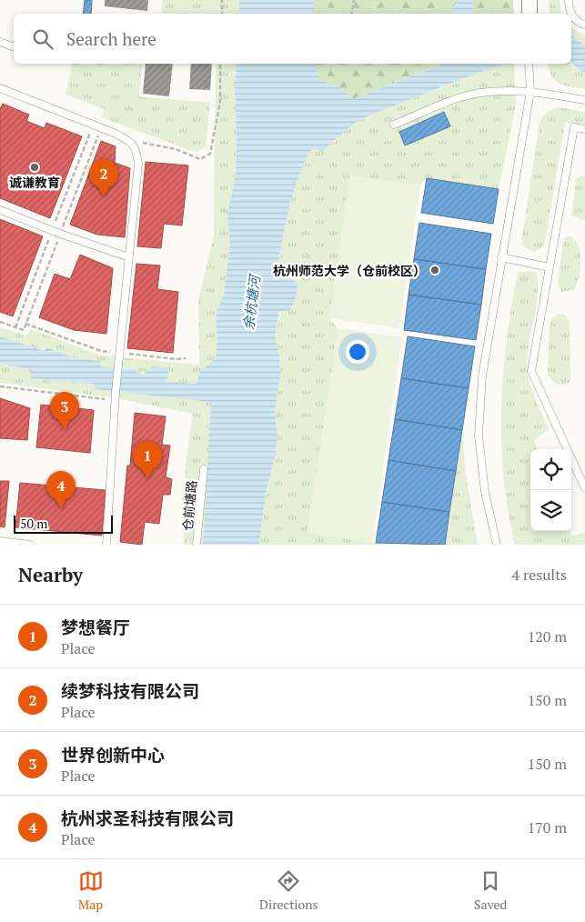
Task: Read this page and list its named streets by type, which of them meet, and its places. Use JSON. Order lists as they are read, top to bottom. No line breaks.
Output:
{"streets":{"lane":["仓前塘路"]},"water":["余杭塘河"],"places":["诚谦教育","杭州师范大学（仓前校区）"],"scale_bar":"50 m","page":{"search":"Search here","pins":["2","3","1","4"],"scale":"50 m","heading":["Nearby","4 results"],"list":[{"mark":"1","name":"梦想餐厅","note":"Place","value":"120 m"},{"mark":"2","name":"续梦科技有限公司","note":"Place","value":"150 m"},{"mark":"3","name":"世界创新中心","note":"Place","value":"150 m"},{"mark":"4","name":"杭州求圣科技有限公司","note":"Place","value":"170 m"}],"nav":["Map","Directions","Saved"]}}
